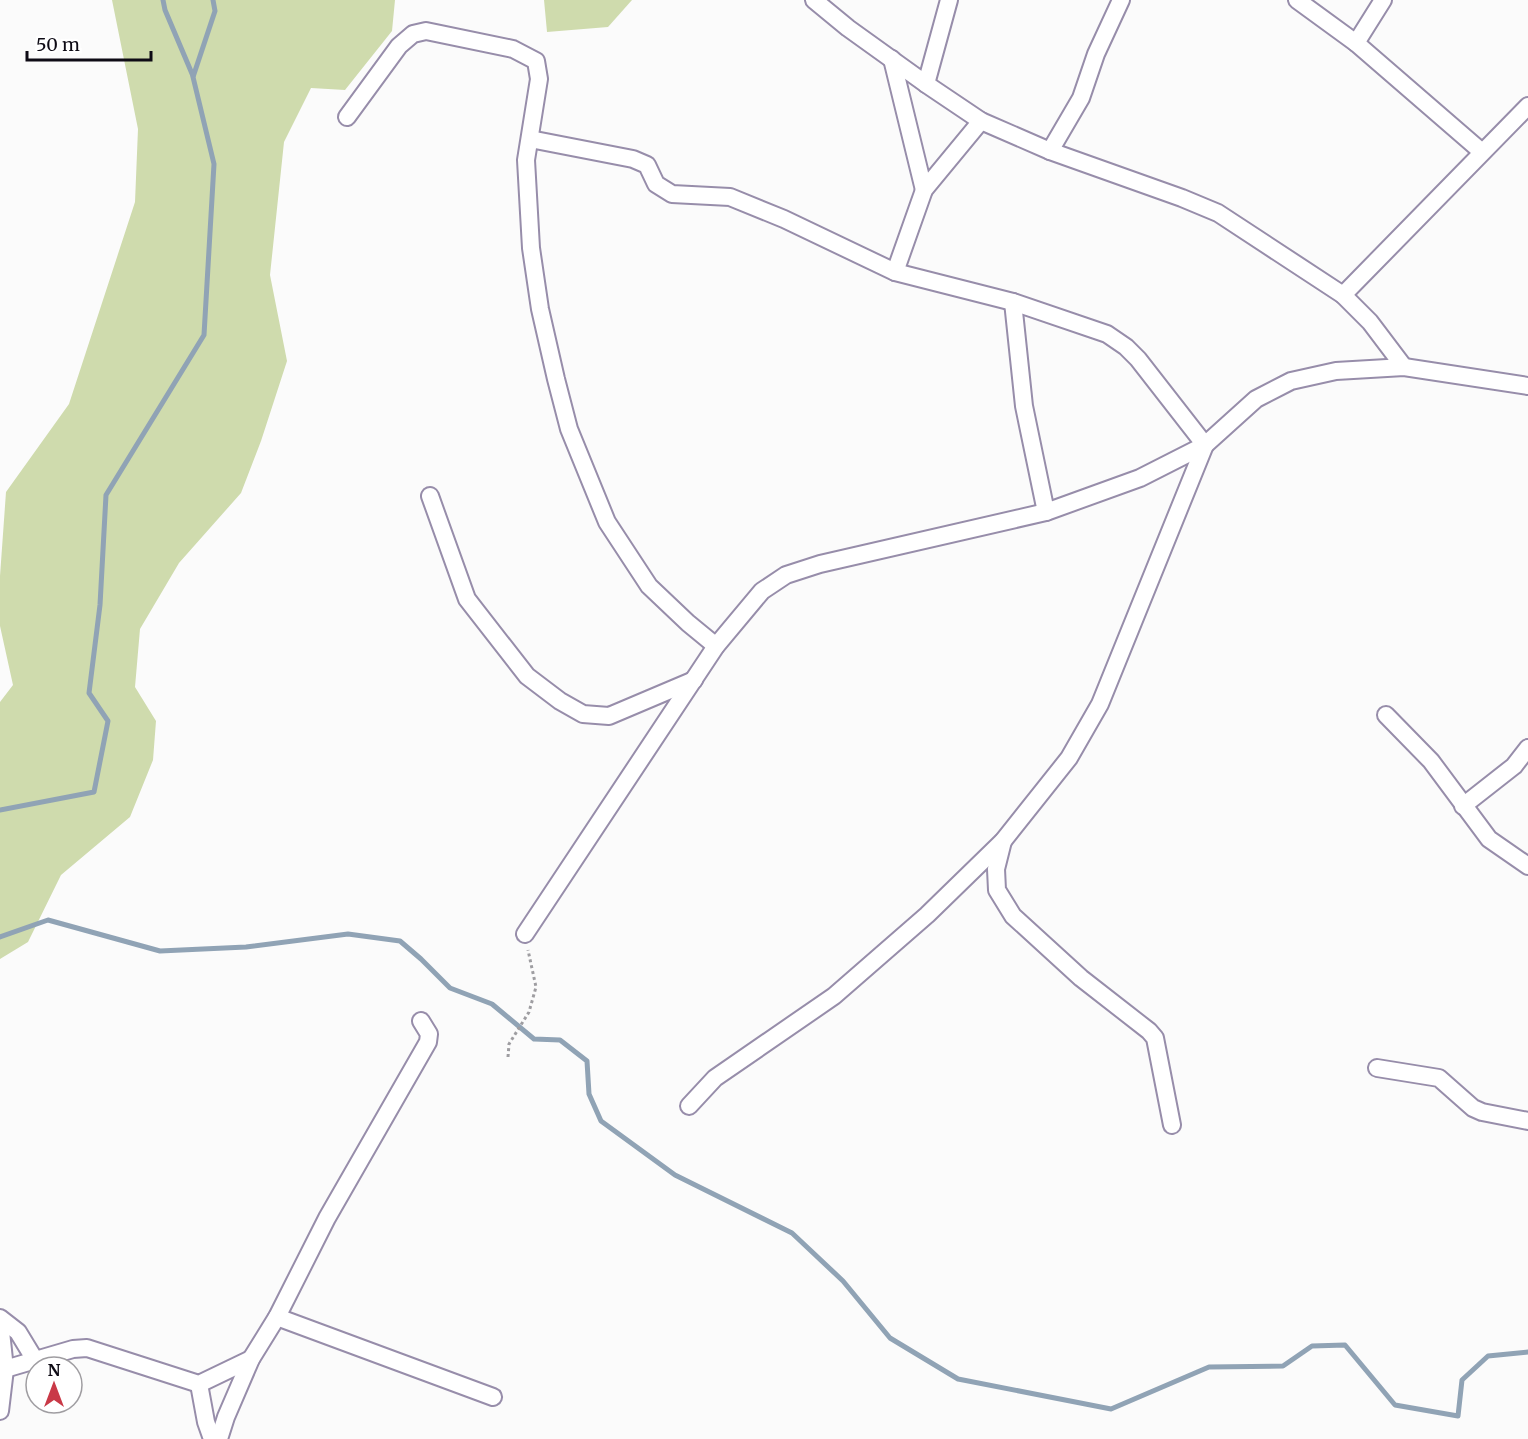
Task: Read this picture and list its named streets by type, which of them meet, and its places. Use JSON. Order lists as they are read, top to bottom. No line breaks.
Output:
{"scale_bar":"50 m","north":"top"}
